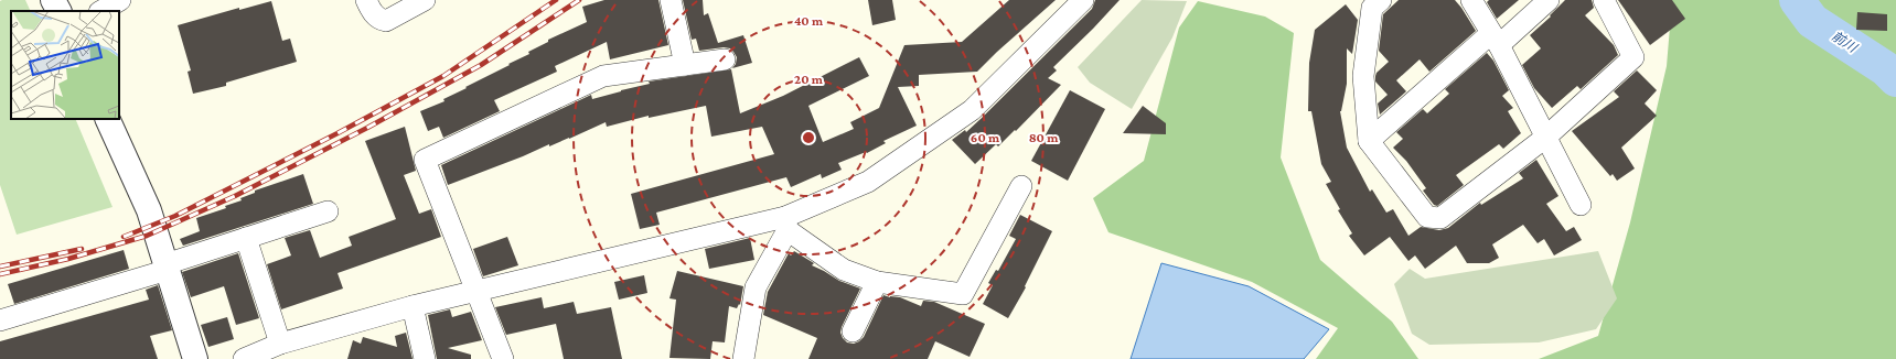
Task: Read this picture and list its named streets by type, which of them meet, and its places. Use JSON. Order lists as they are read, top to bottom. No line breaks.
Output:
{"water":["前川"],"rings":["40 m","20 m","60 m","80 m"]}
